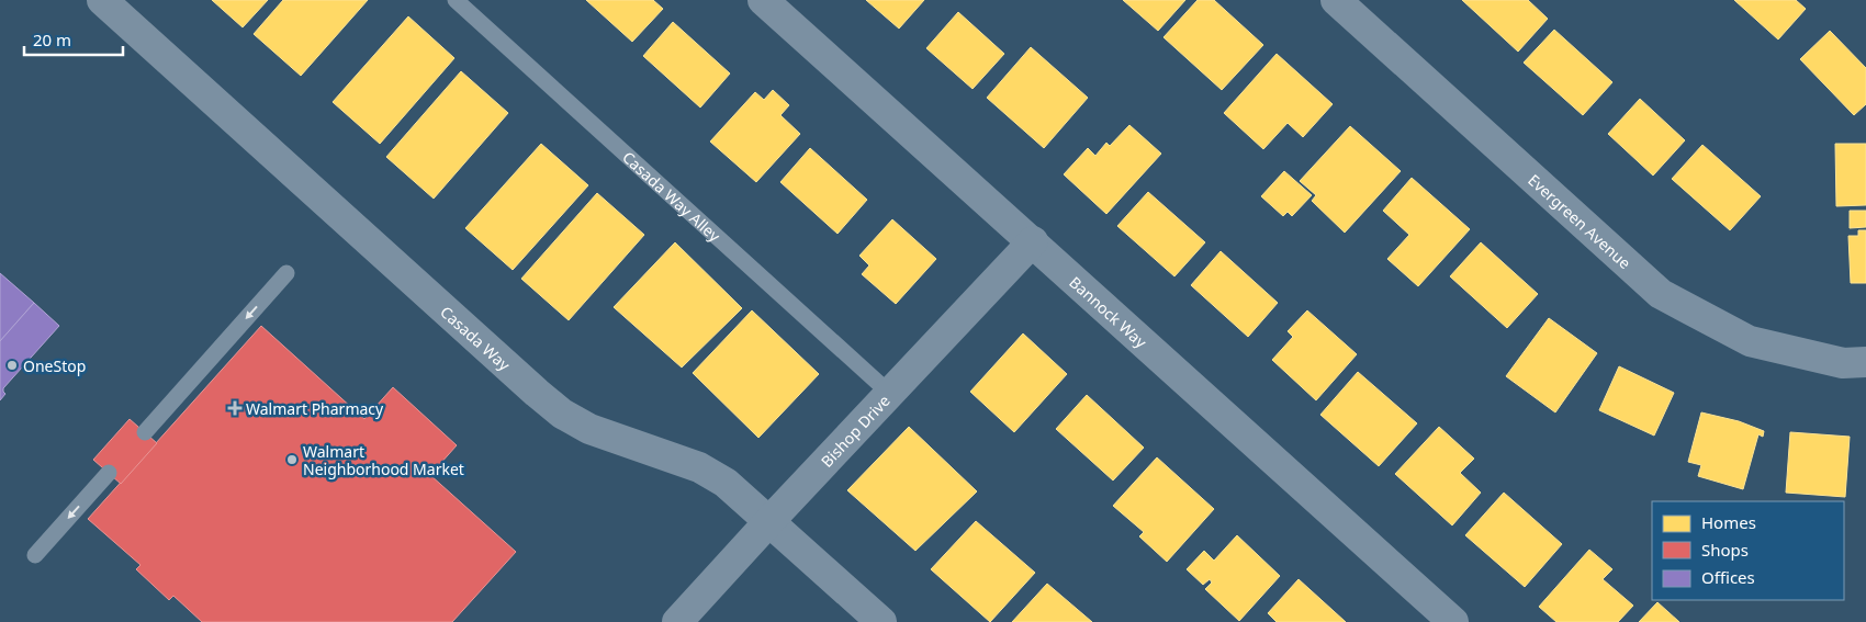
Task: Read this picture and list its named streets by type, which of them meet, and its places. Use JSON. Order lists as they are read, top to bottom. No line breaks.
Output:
{"streets":{"street":["Evergreen Avenue","Bannock Way","Casada Way","Bishop Drive"],"lane":["Casada Way Alley"]},"crossings":[["Casada Way Alley","Bishop Drive"],["Bannock Way","Bishop Drive"],["Casada Way","Bishop Drive"]],"places":{"other":["OneStop","Walmart Neighborhood Market"],"health":["Walmart Pharmacy"]},"legend":["Homes","Shops","Offices"],"scale_bar":"20 m"}
